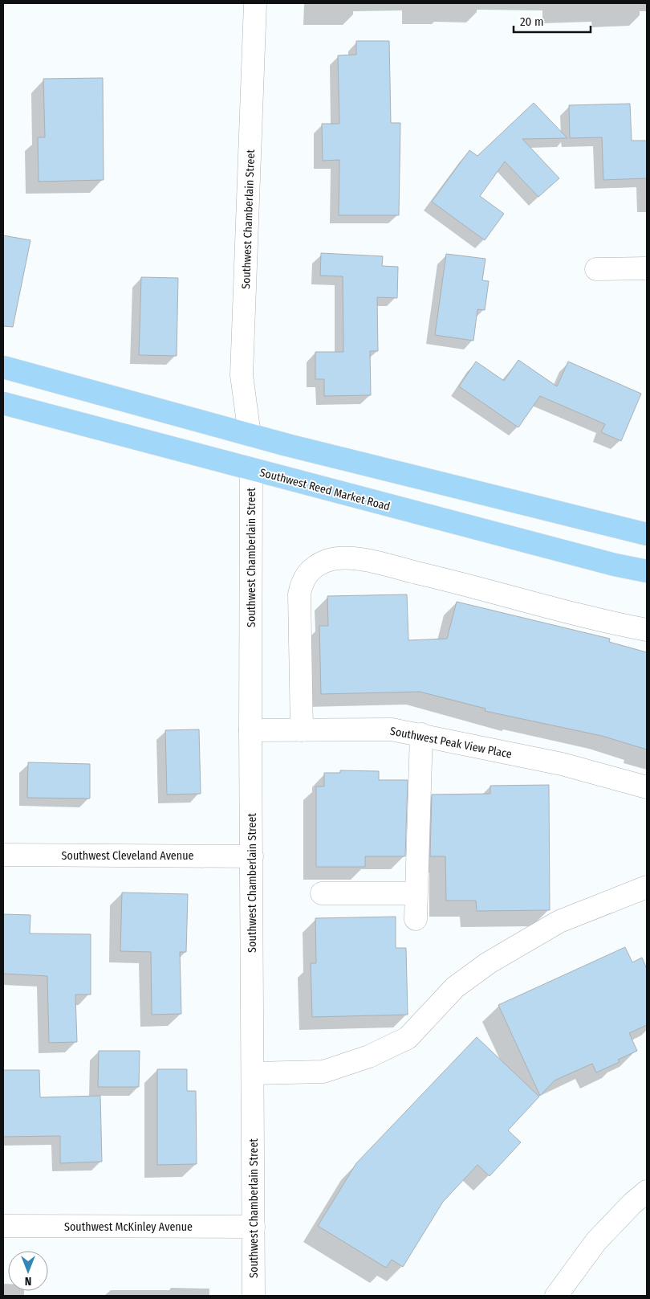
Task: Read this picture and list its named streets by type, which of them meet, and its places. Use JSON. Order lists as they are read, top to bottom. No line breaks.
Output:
{"streets":{"main road":["Southwest Reed Market Road"],"street":["Southwest Chamberlain Street","Southwest Peak View Place","Southwest Cleveland Avenue","Southwest McKinley Avenue"]},"crossings":[["Southwest Chamberlain Street","Southwest Reed Market Road"],["Southwest Chamberlain Street","Southwest Peak View Place"],["Southwest Chamberlain Street","Southwest Cleveland Avenue"],["Southwest Chamberlain Street","Southwest McKinley Avenue"]],"scale_bar":"20 m","north":"bottom"}
